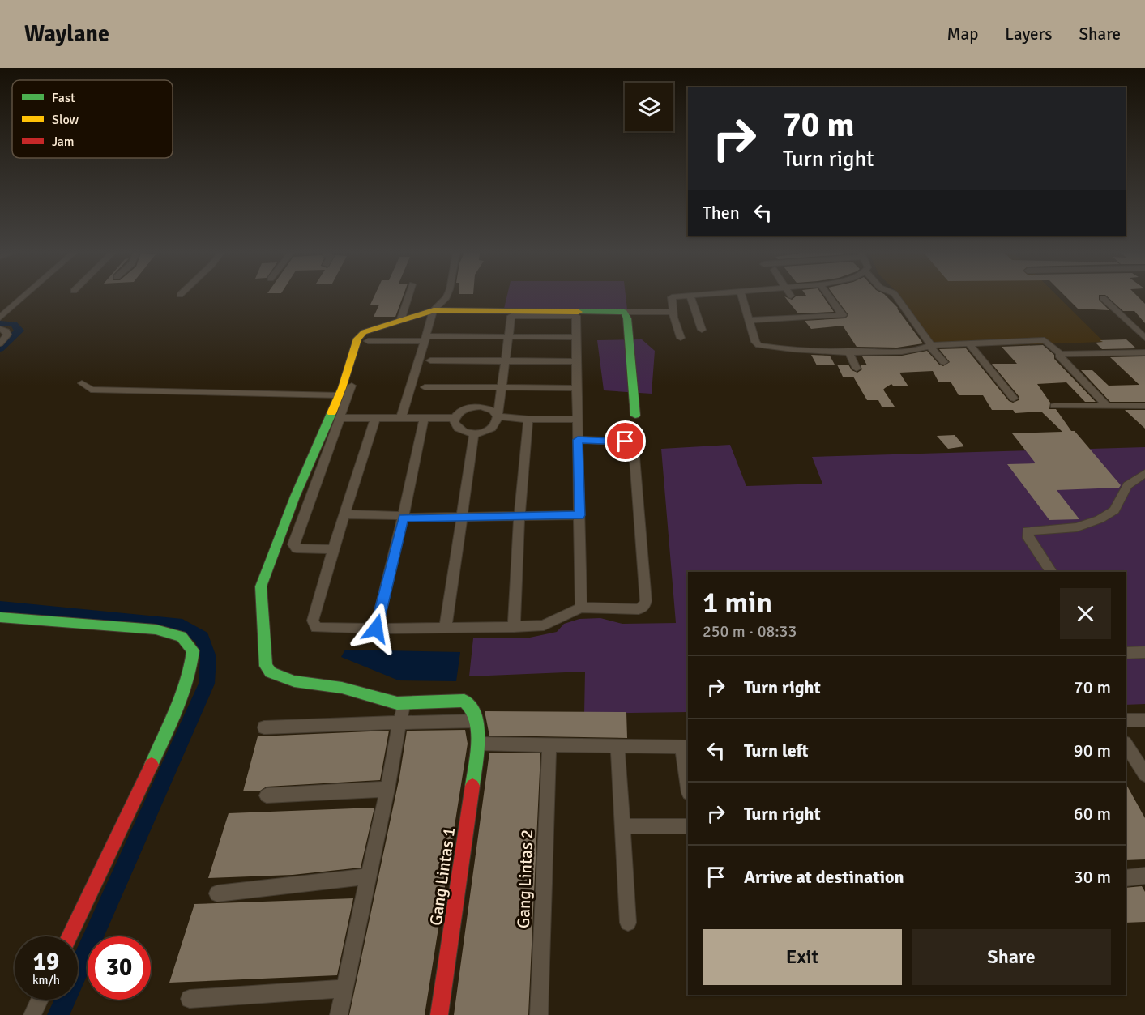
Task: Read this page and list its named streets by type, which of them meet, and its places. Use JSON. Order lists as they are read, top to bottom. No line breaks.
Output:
{"streets":{"street":["Gang Lintas 1","Gang Lintas 2"]},"legend":["Fast","Slow","Jam"],"page":{"header":"Waylane","nav":["Map","Layers","Share"],"turn":["70 m","Turn right"],"then":"Then","heading":["1 min","250 m · 08:33"],"list":[{"name":"Turn right","value":"70 m"},{"name":"Turn left","value":"90 m"},{"name":"Turn right","value":"60 m"},{"name":"Arrive at destination","value":"30 m"}],"buttons":["Exit","Share"],"speed":"19 km/h","limit":"30"}}
